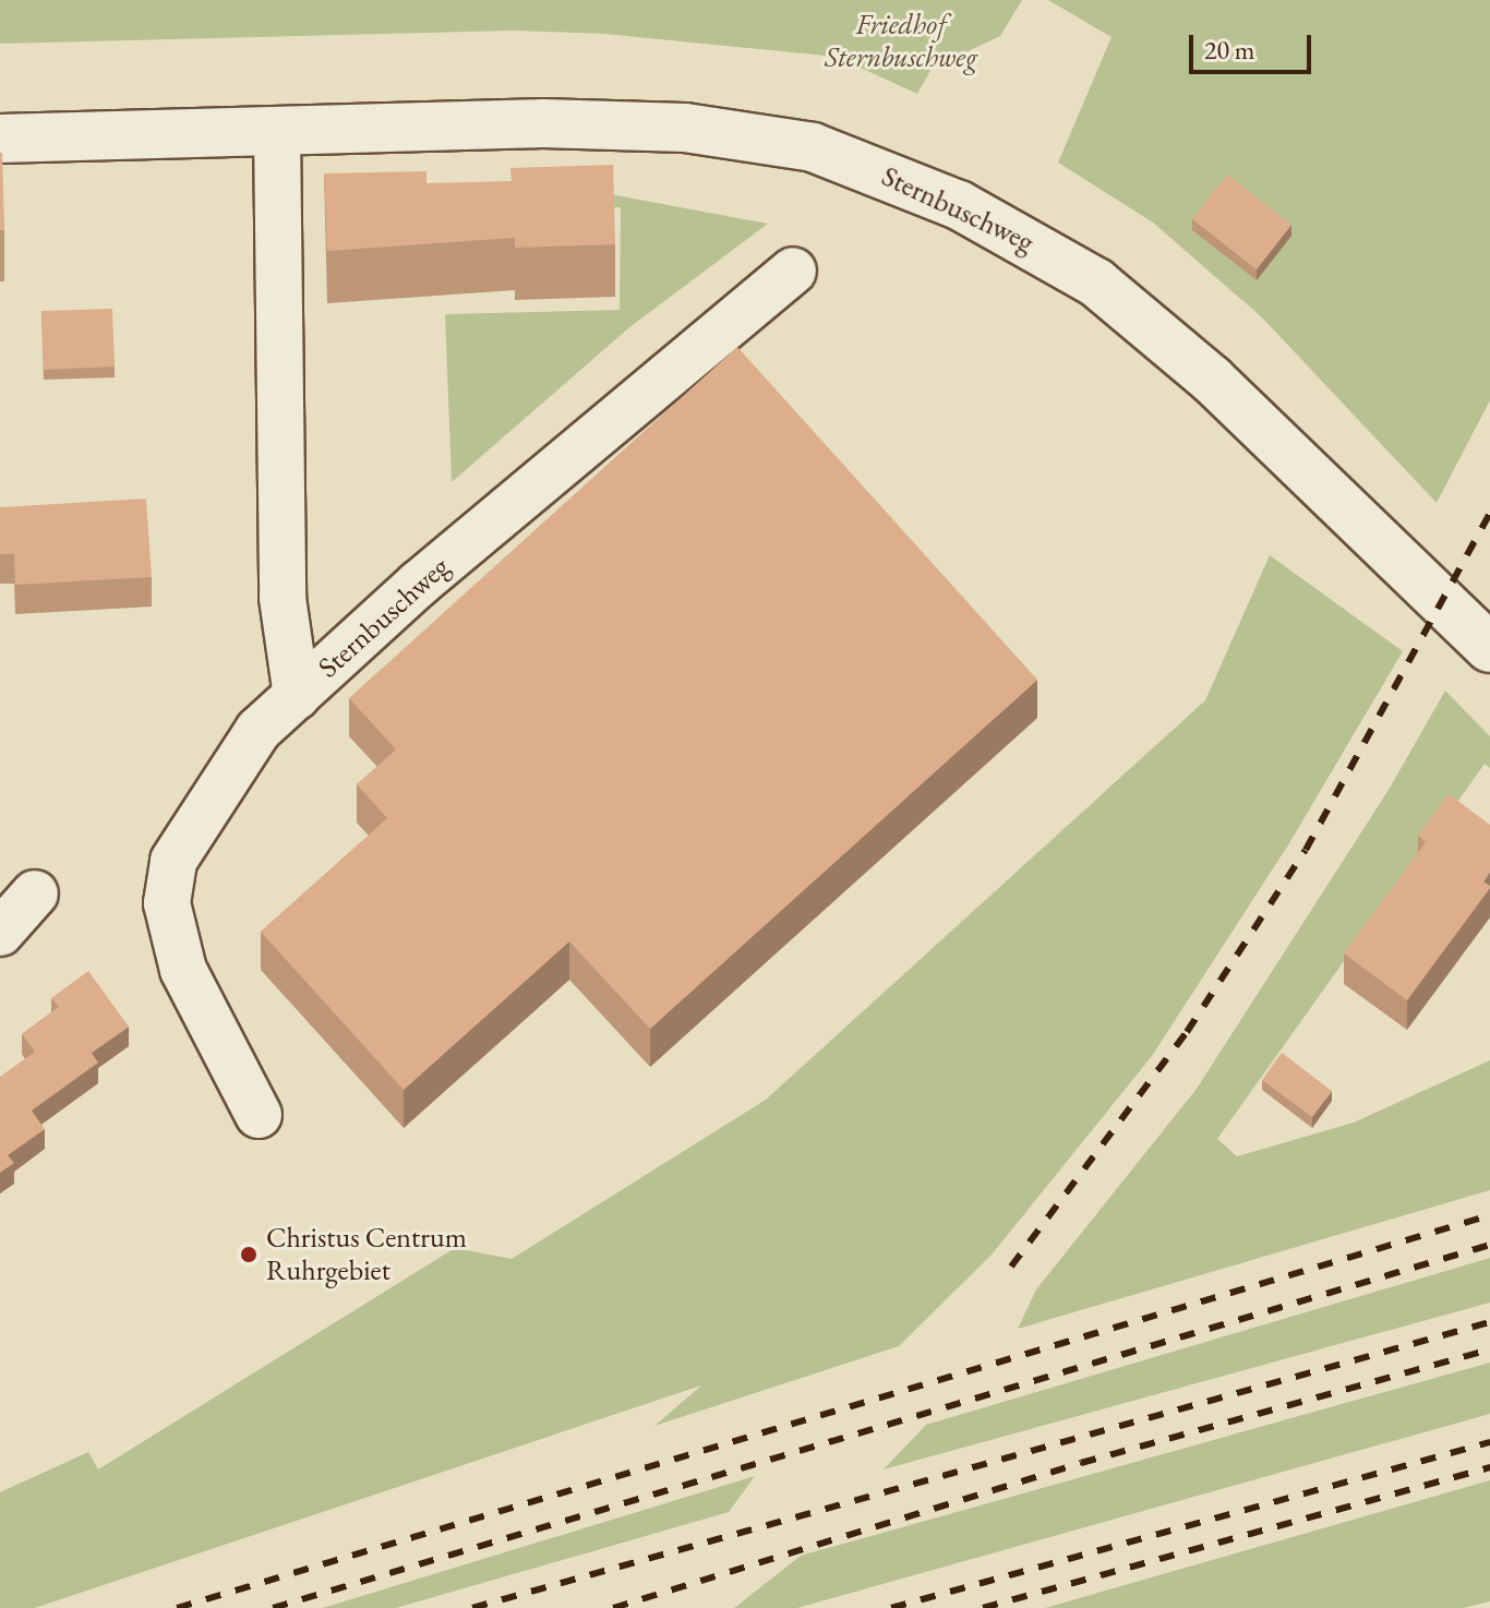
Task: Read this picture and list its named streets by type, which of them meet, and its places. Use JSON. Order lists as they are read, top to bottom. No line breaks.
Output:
{"streets":{"main road":["Sternbuschweg"]},"parks":["Friedhof Sternbuschweg"],"places":["Christus Centrum Ruhrgebiet"],"scale_bar":"20 m"}
